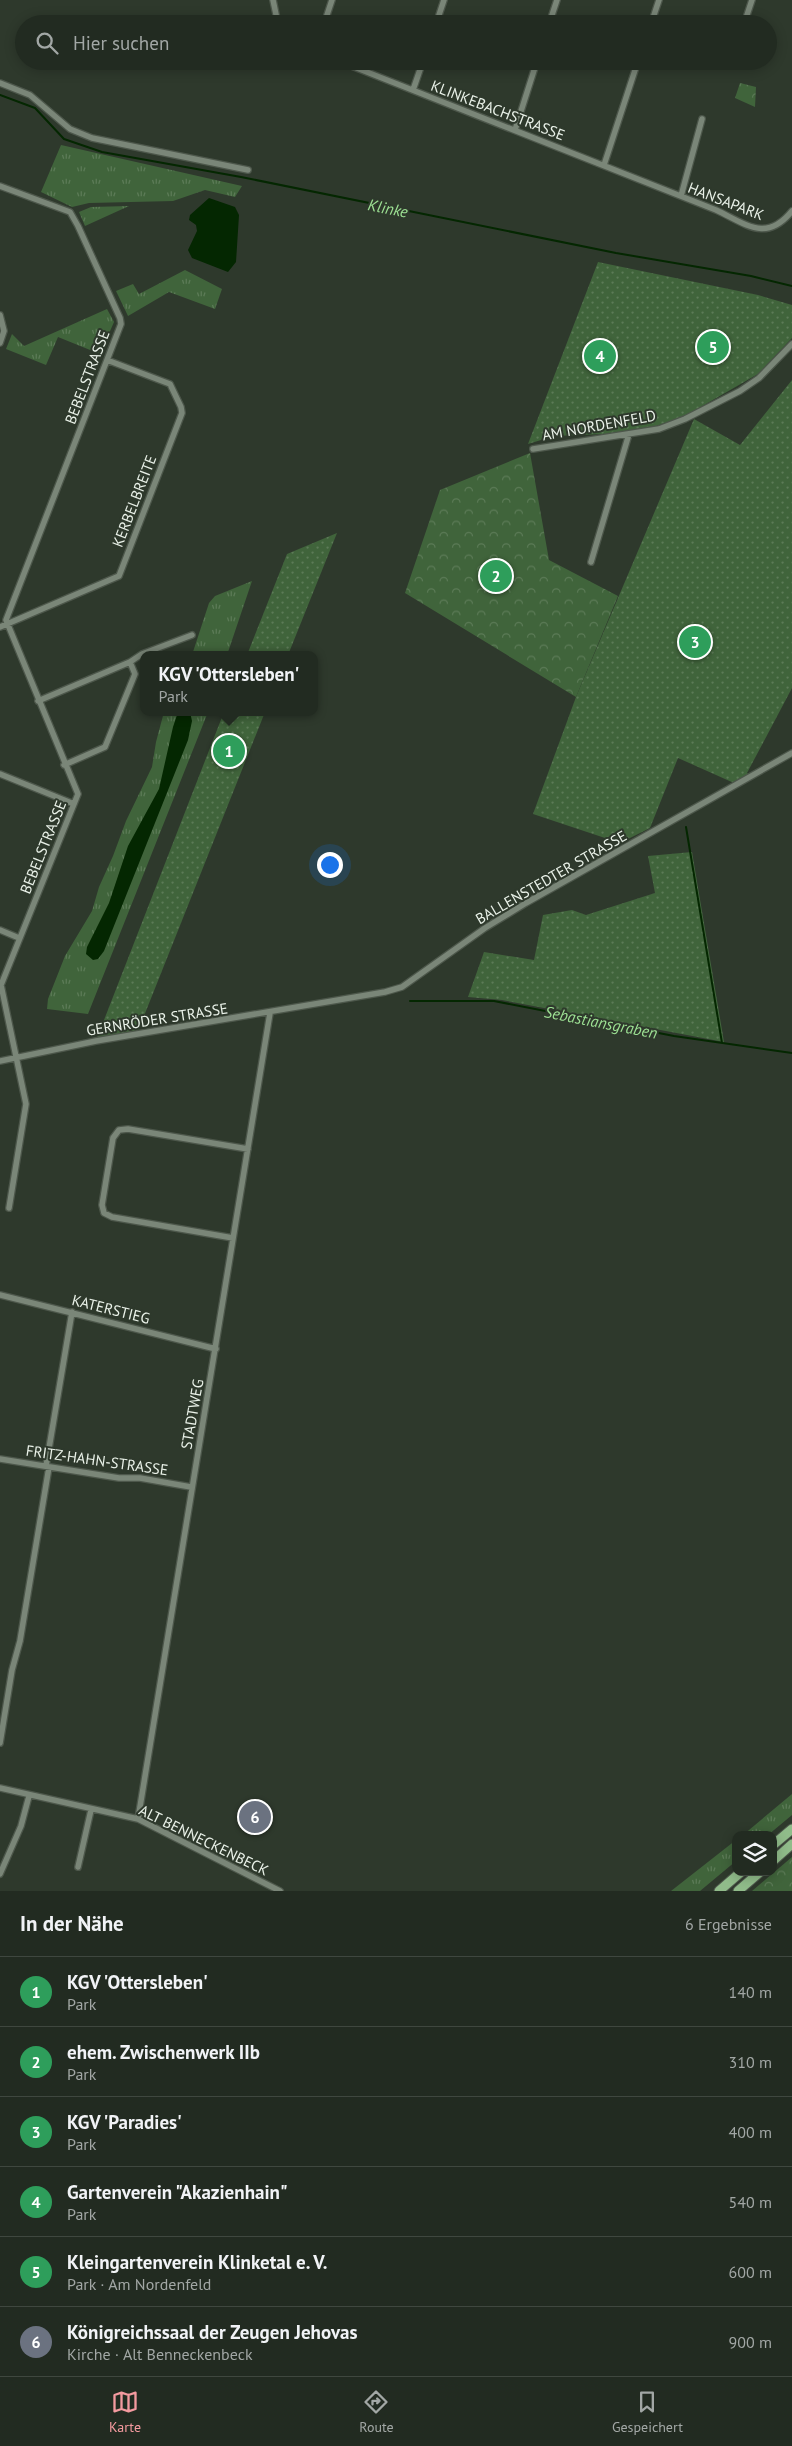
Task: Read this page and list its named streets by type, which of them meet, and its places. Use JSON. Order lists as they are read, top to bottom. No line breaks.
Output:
{"streets":{"street":["KLINKEBACHSTRASSE","HANSAPARK","BEBELSTRASSE","AM NORDENFELD","KERBELBREITE","BALLENSTEDTER STRASSE","GERNRÖDER STRASSE","KATERSTIEG","STADTWEG","FRITZ-HAHN-STRASSE","ALT BENNECKENBECK"]},"crossings":[["KLINKEBACHSTRASSE","HANSAPARK"],["BEBELSTRASSE","KERBELBREITE"],["BEBELSTRASSE","GERNRÖDER STRASSE"],["BALLENSTEDTER STRASSE","GERNRÖDER STRASSE"],["GERNRÖDER STRASSE","STADTWEG"],["KATERSTIEG","STADTWEG"],["STADTWEG","FRITZ-HAHN-STRASSE"],["STADTWEG","ALT BENNECKENBECK"]],"water":["Klinke","Sebastiansgraben"],"page":{"search":"Hier suchen","pins":["5","4","2","3","1","6"],"popup":["KGV 'Ottersleben'","Park"],"heading":["In der Nähe","6 Ergebnisse"],"list":[{"mark":"1","name":"KGV 'Ottersleben'","note":"Park","value":"140 m"},{"mark":"2","name":"ehem. Zwischenwerk IIb","note":"Park","value":"310 m"},{"mark":"3","name":"KGV 'Paradies'","note":"Park","value":"400 m"},{"mark":"4","name":"Gartenverein \"Akazienhain\"","note":"Park","value":"540 m"},{"mark":"5","name":"Kleingartenverein Klinketal e. V.","note":"Park · Am Nordenfeld","value":"600 m"},{"mark":"6","name":"Königreichssaal der Zeugen Jehovas","note":"Kirche · Alt Benneckenbeck","value":"900 m"}],"nav":["Karte","Route","Gespeichert"]}}
